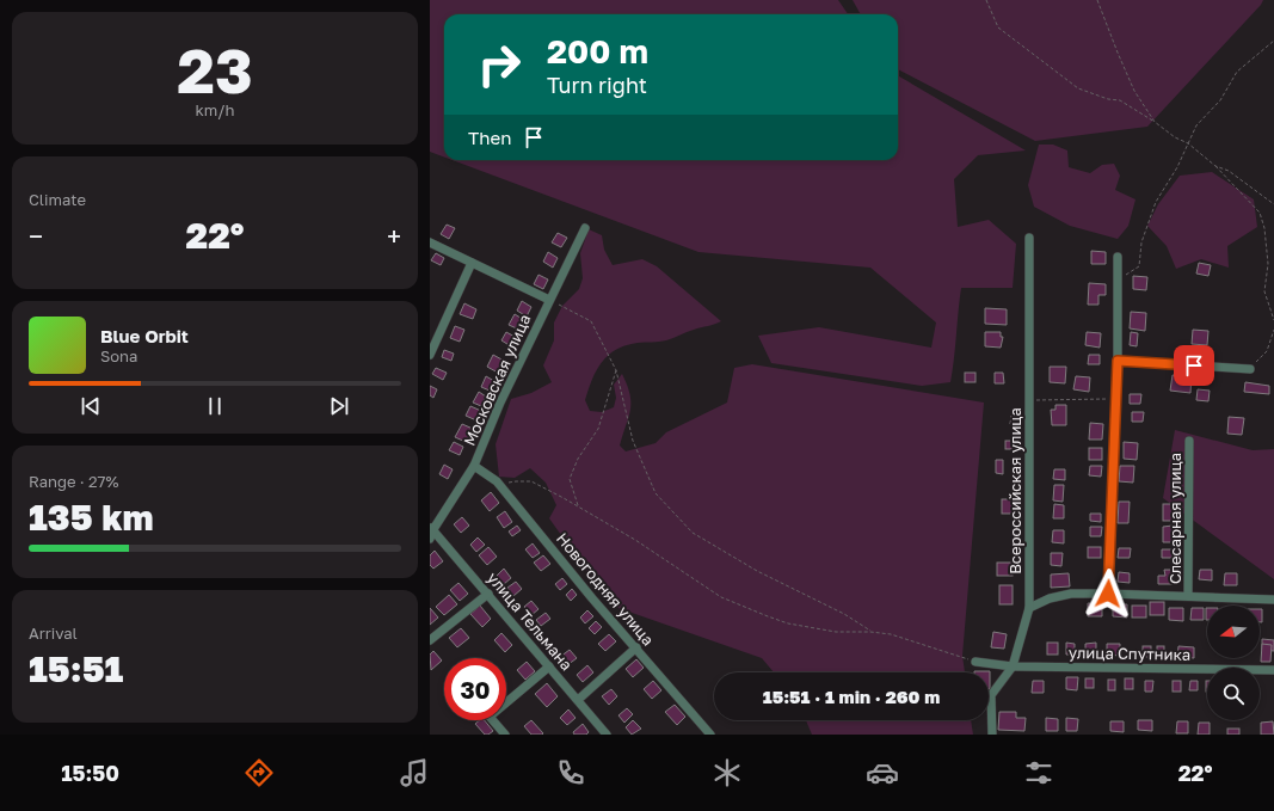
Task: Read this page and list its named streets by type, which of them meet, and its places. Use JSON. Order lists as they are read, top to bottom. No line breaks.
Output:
{"streets":{"street":["Московская улица","Всероссийская улица","Слесарная улица","Новогодняя улица","улица Тельмана","улица Спутника"]},"crossings":[["Московская улица","Новогодняя улица"],["Московская улица","улица Тельмана"],["Всероссийская улица","улица Спутника"]],"north":"left","page":{"tile":[["23","km/h"],"Climate",["Range · 27%","135 km"],["Arrival","15:51"]],"turn":["200 m","Turn right"],"then":"Then","heat":["−","22°","+"],"song":["Blue Orbit","Sona"],"limit":"30","trip":"15:51 · 1 min · 260 m","tabs":["15:50","22°"]}}
